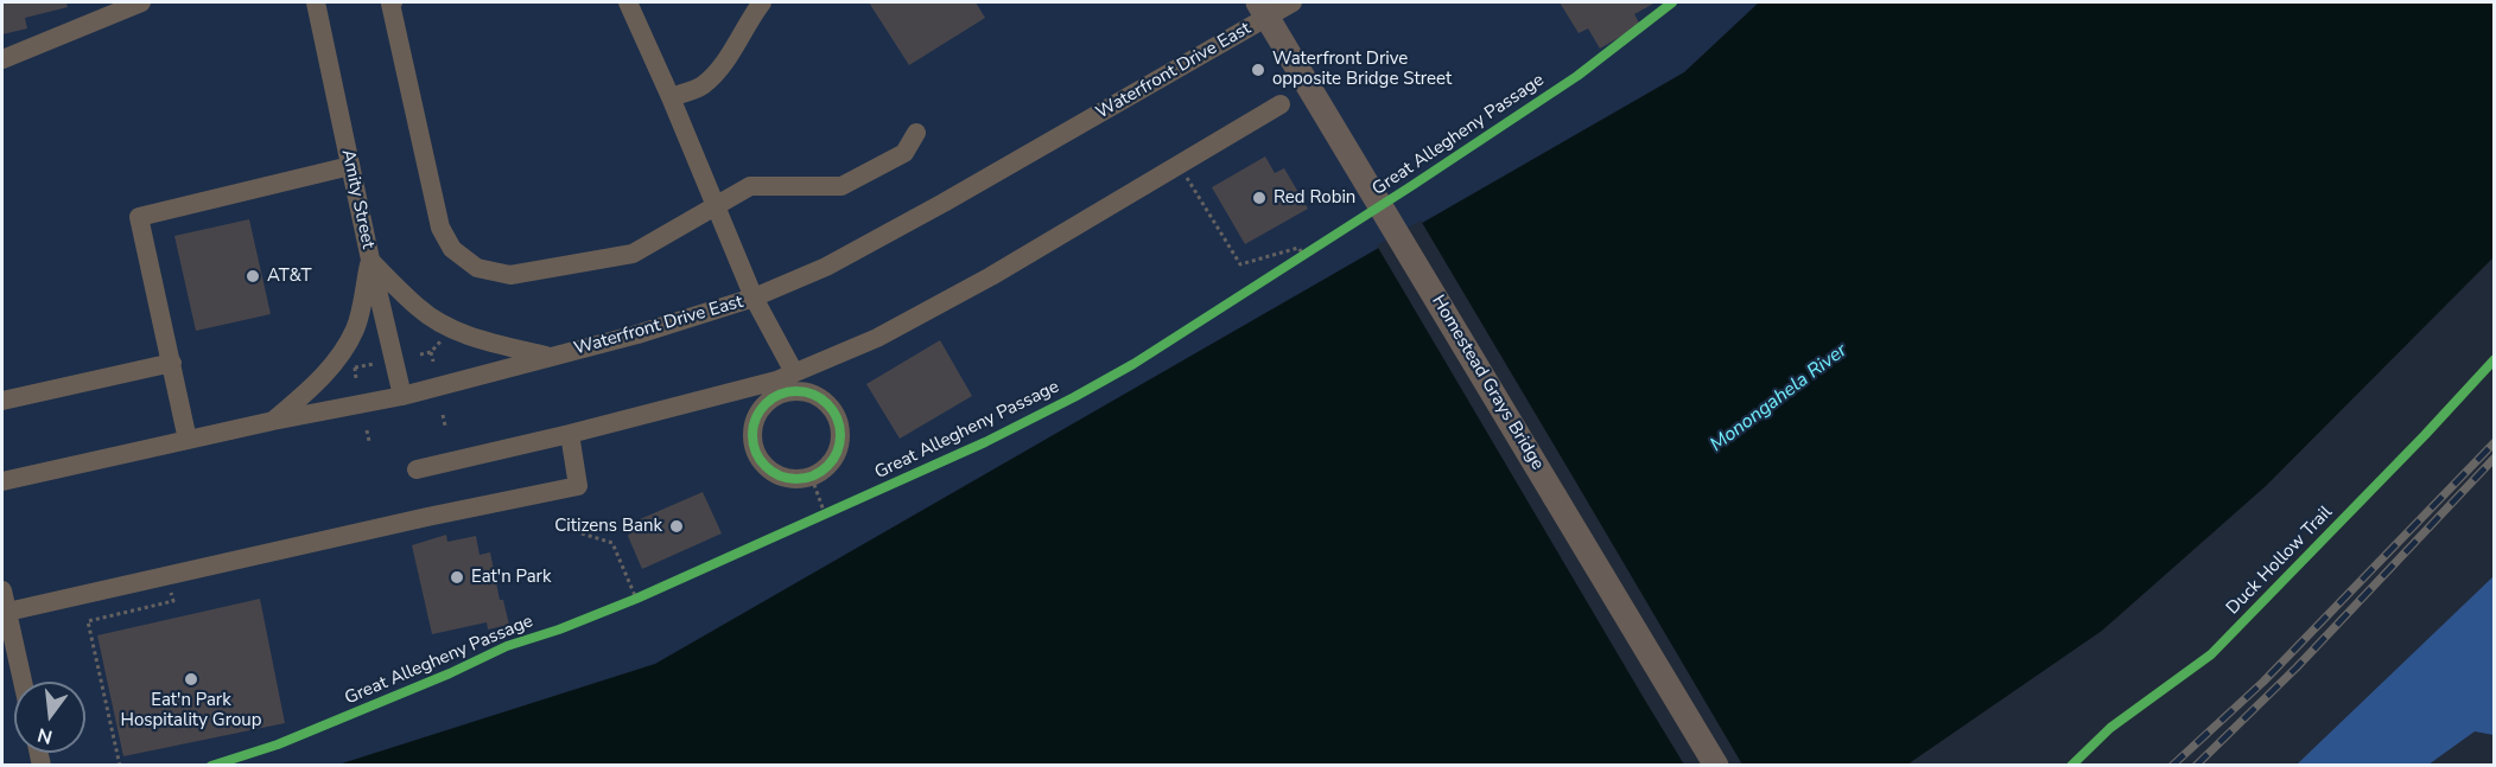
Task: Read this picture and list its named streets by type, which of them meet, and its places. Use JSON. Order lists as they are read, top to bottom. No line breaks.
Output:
{"streets":{"main road":["Homestead Grays Bridge"],"street":["Waterfront Drive East","Amity Street"],"cycle path":["Great Allegheny Passage","Duck Hollow Trail"]},"crossings":[["Waterfront Drive East","Amity Street"],["Waterfront Drive East","Homestead Grays Bridge"]],"water":["Monongahela River"],"places":["Waterfront Drive opposite Bridge Street","Red Robin","AT&T","Citizens Bank","Eat'n Park","Eat'n Park Hospitality Group"],"north":"bottom"}
